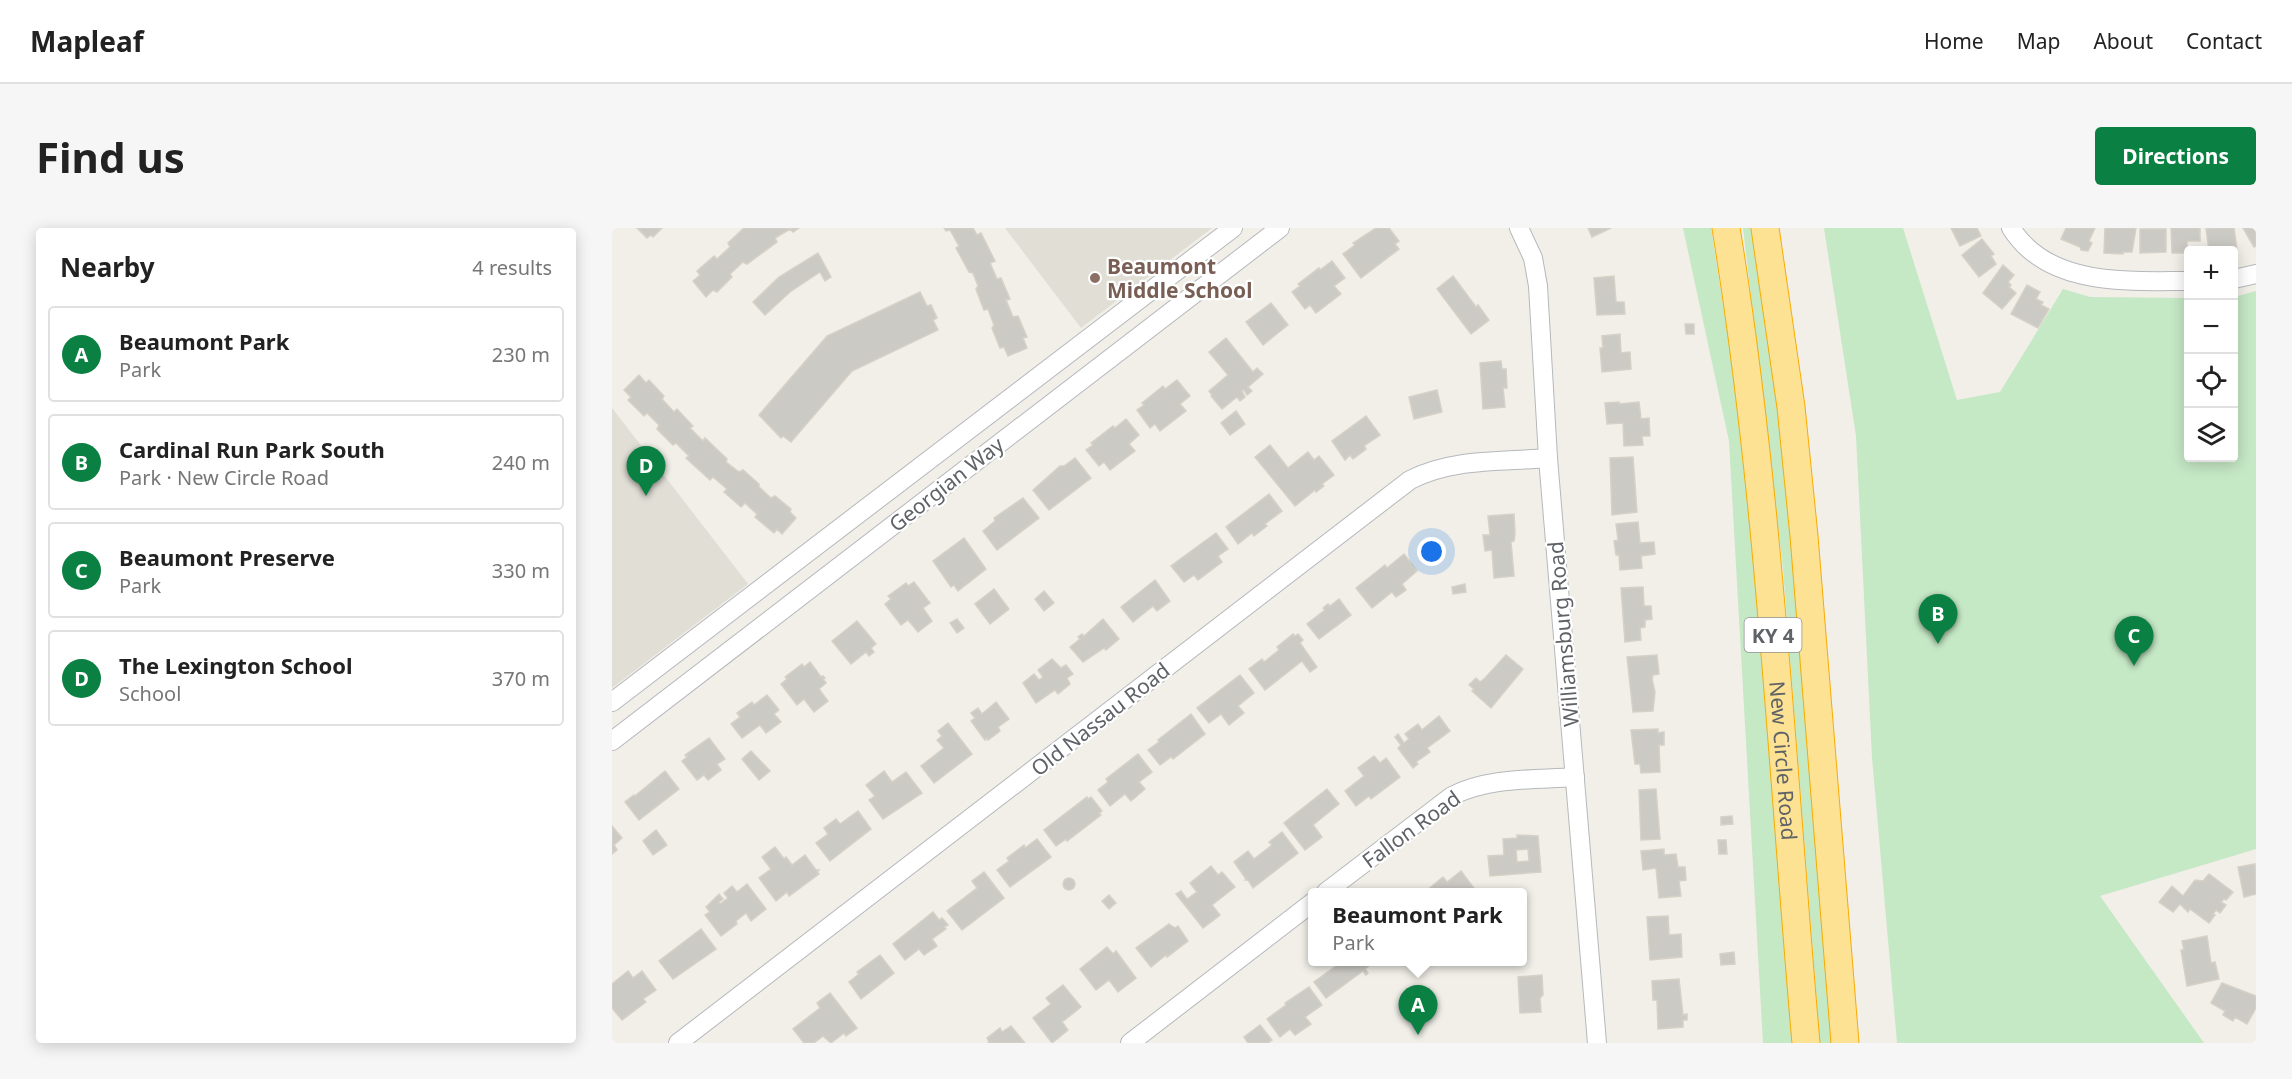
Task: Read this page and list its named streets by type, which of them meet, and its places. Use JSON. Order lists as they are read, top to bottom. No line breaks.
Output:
{"streets":{"highway":["KY 4","New Circle Road"],"street":["Georgian Way","Williamsburg Road","Old Nassau Road","Fallon Road"]},"crossings":[["Williamsburg Road","Old Nassau Road"],["Williamsburg Road","Fallon Road"]],"places":["Beaumont Middle School"],"page":{"header":"Mapleaf","nav":["Home","Map","About","Contact"],"buttons":"Directions","title":"Find us","heading":["Nearby","4 results"],"map_buttons":["+","−"],"list":[{"mark":"A","name":"Beaumont Park","note":"Park","value":"230 m"},{"mark":"B","name":"Cardinal Run Park South","note":"Park · New Circle Road","value":"240 m"},{"mark":"C","name":"Beaumont Preserve","note":"Park","value":"330 m"},{"mark":"D","name":"The Lexington School","note":"School","value":"370 m"}],"pins":["D","B","C","A"],"popup":["Beaumont Park","Park"]}}
